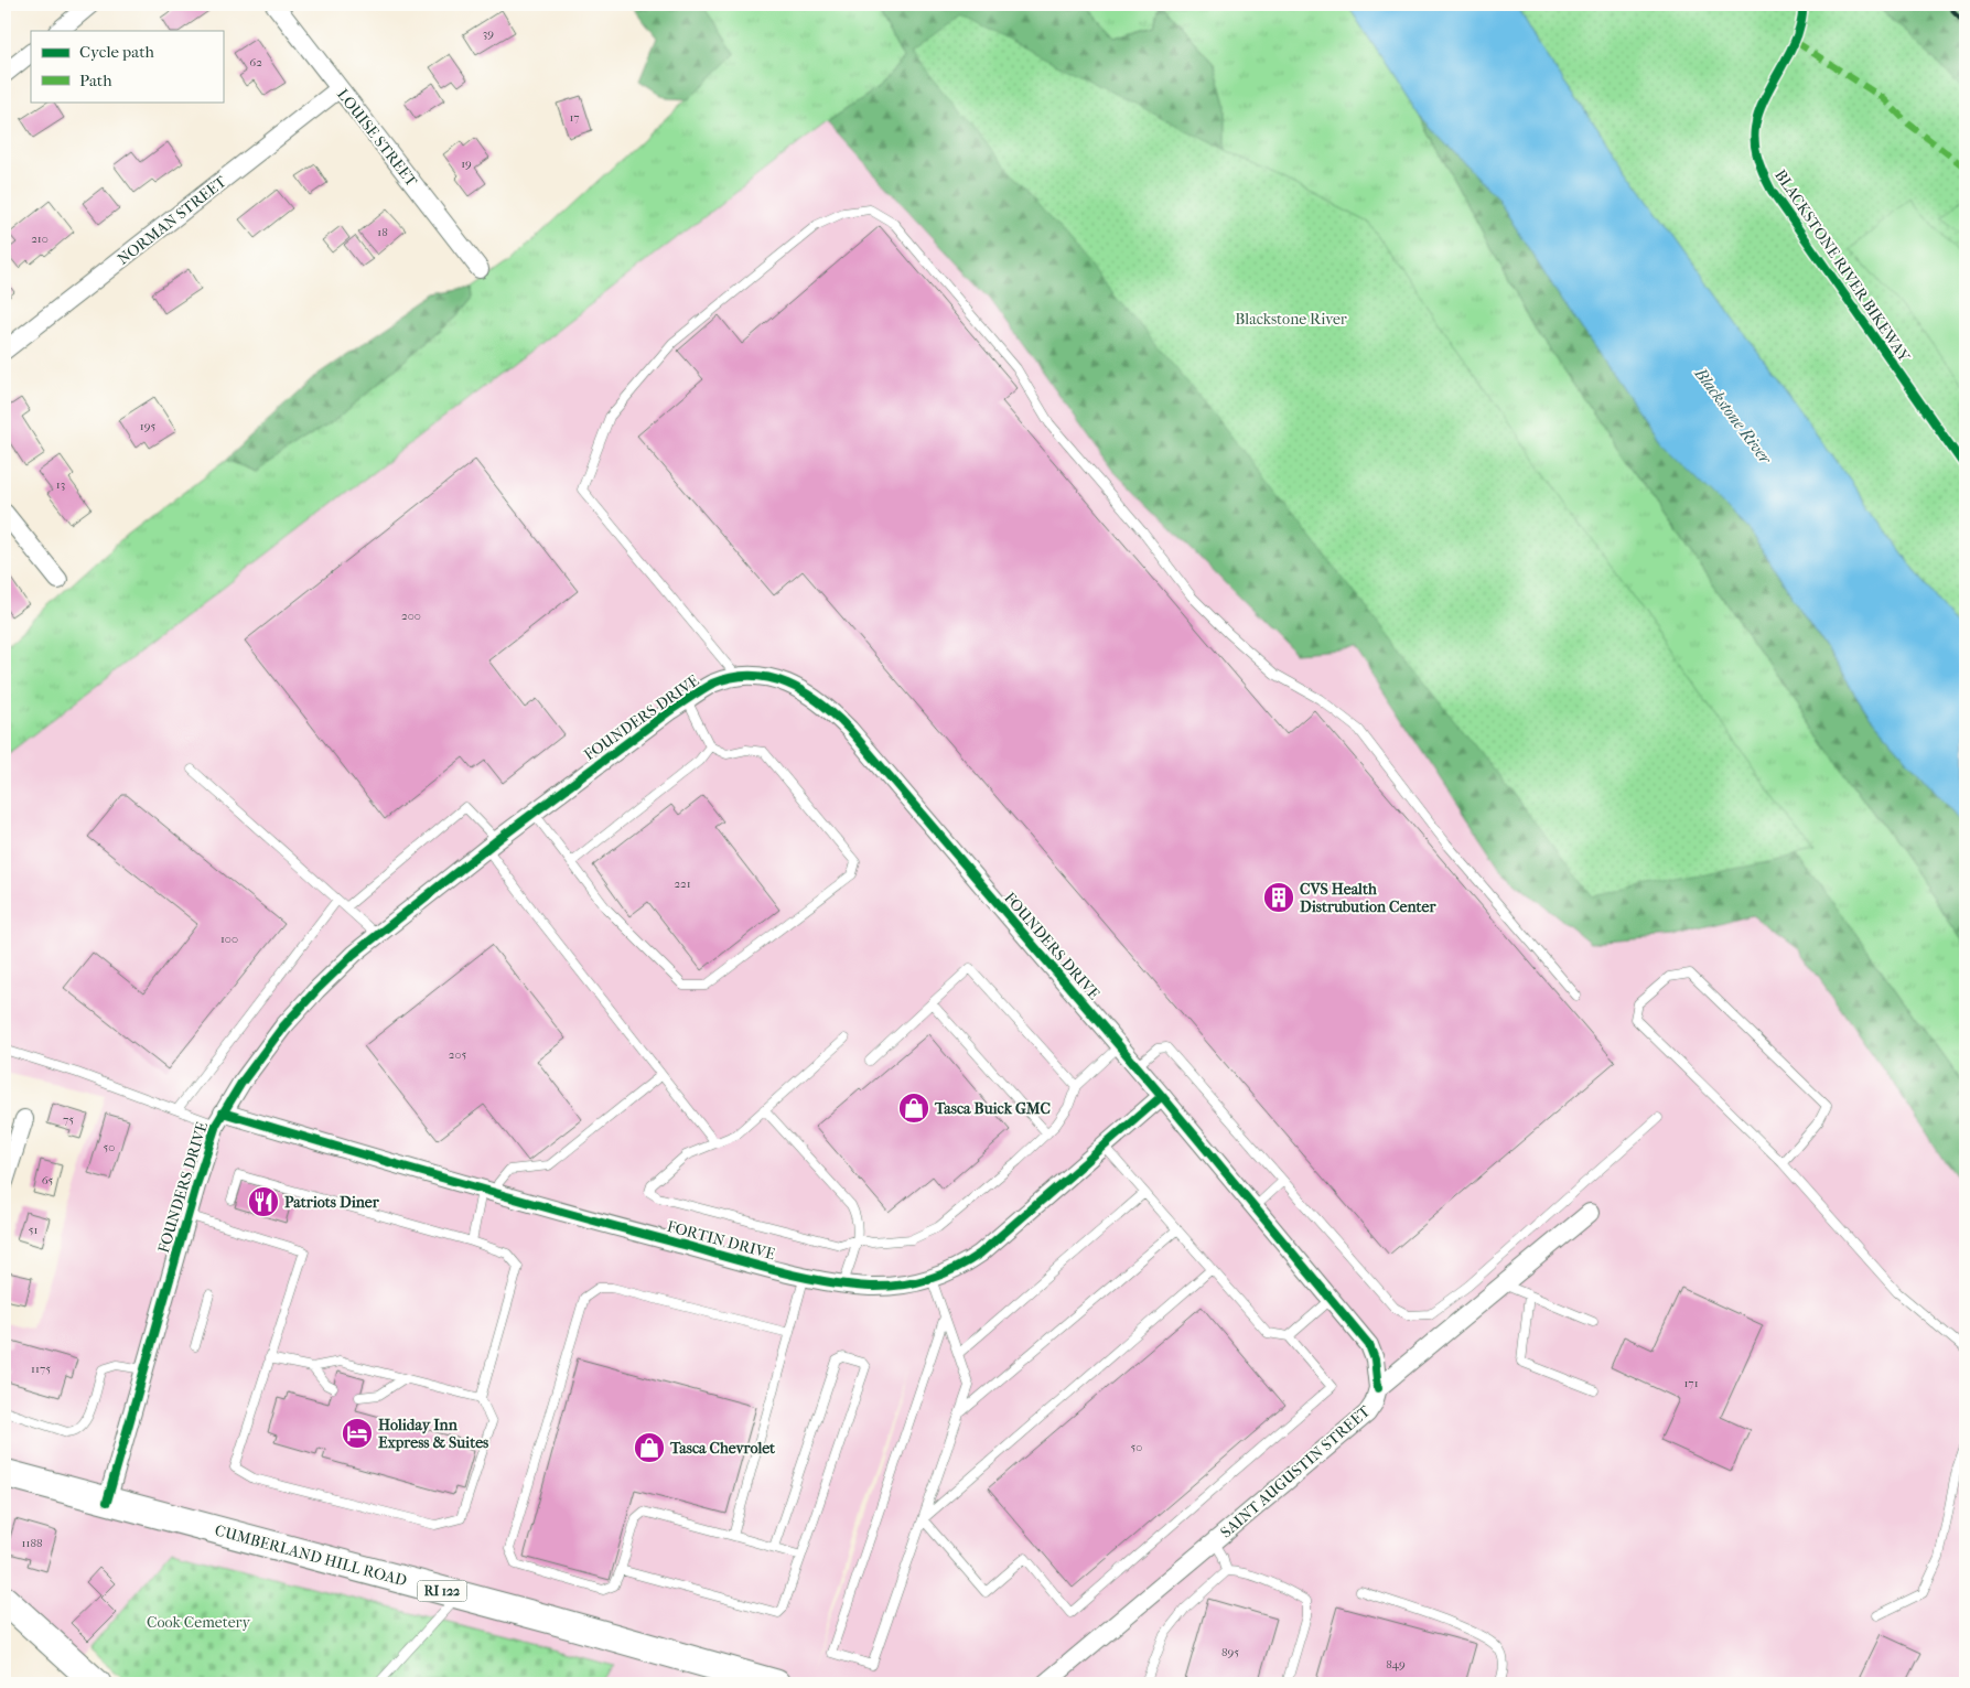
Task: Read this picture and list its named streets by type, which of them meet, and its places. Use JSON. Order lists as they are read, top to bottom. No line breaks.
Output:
{"streets":{"main road":["CUMBERLAND HILL ROAD","RI 122"],"street":["LOUISE STREET","NORMAN STREET","FOUNDERS DRIVE","FORTIN DRIVE","SAINT AUGUSTIN STREET"],"cycle path":["BLACKSTONE RIVER BIKEWAY"]},"crossings":[["LOUISE STREET","NORMAN STREET"],["FOUNDERS DRIVE","FORTIN DRIVE"],["FOUNDERS DRIVE","SAINT AUGUSTIN STREET"],["FOUNDERS DRIVE","CUMBERLAND HILL ROAD"]],"water":["Blackstone River"],"parks":["Blackstone River","Cook Cemetery"],"places":{"building":["CVS Health Distrubution Center"],"shop":["Tasca Buick GMC","Tasca Chevrolet"],"restaurant":["Patriots Diner"],"hotel":["Holiday Inn Express & Suites"]},"house_numbers":["39","62","17","19","18","210","195","13","200","221","100","205","75","50","65","51","1175","171","50","1188","895","849"],"legend":["Cycle path","Path"]}
